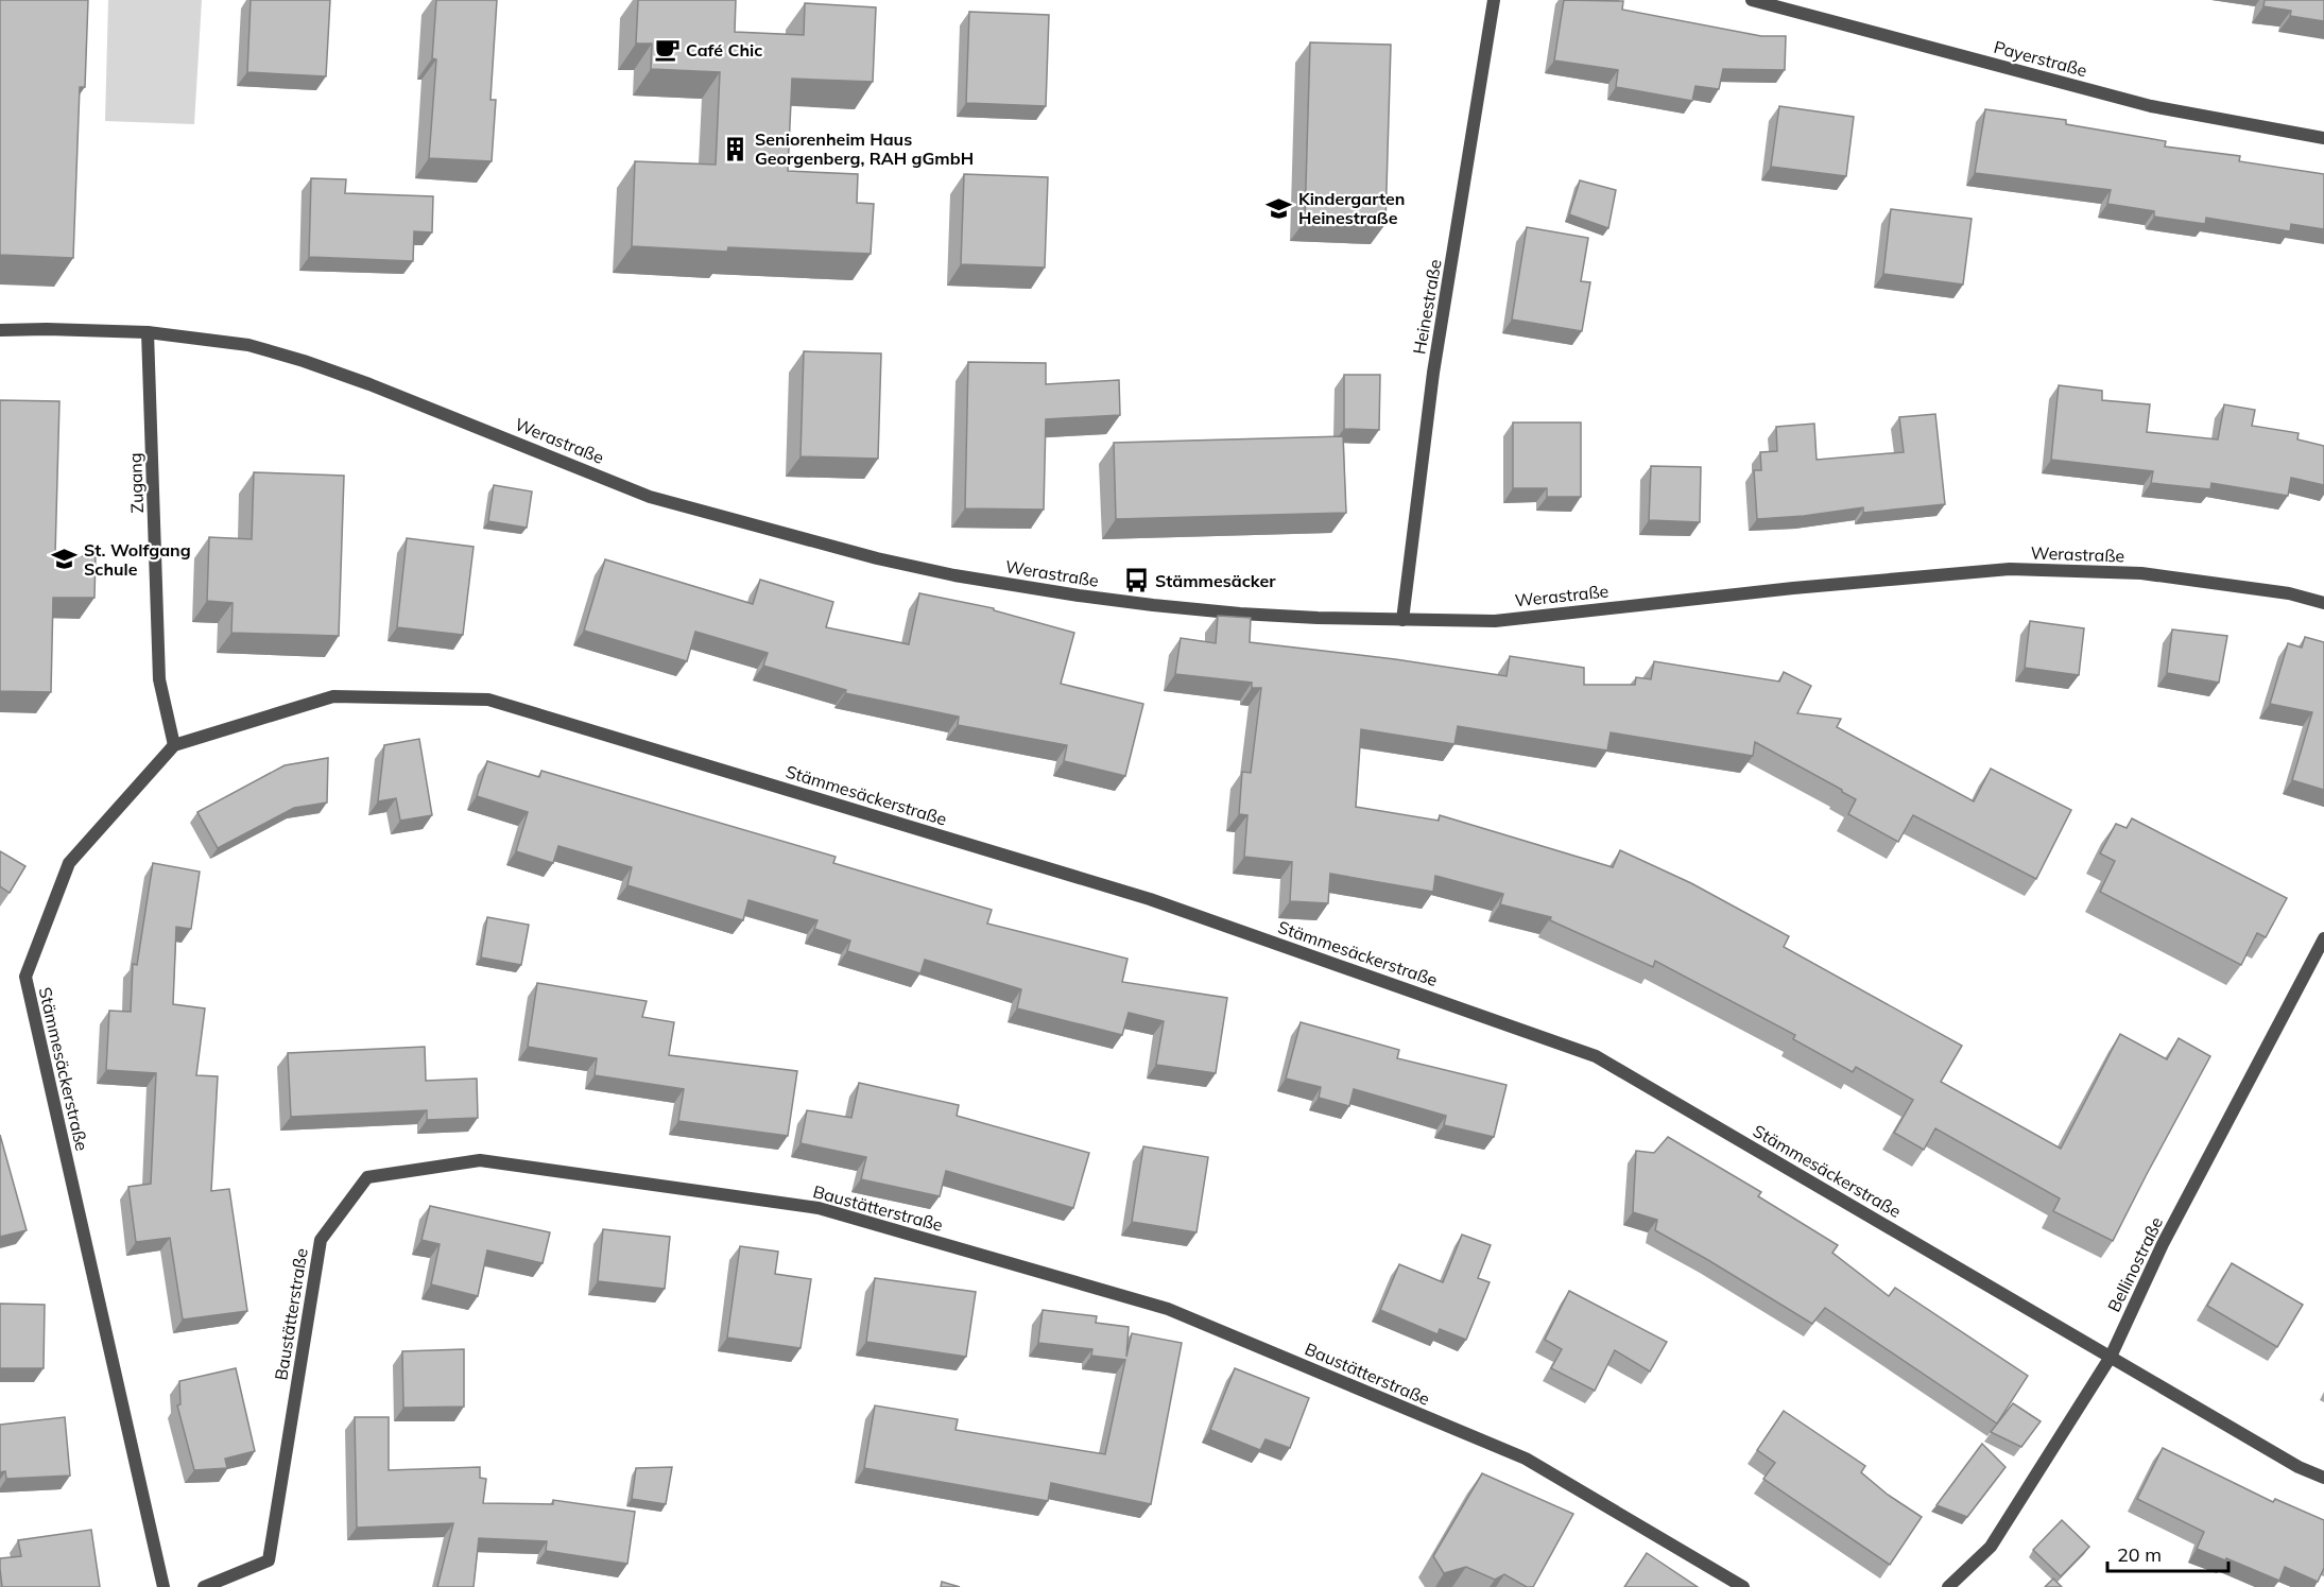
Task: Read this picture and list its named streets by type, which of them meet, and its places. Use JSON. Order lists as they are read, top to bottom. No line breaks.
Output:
{"streets":{"street":["Payerstraße","Heinestraße","Werastraße","Zugang","Stämmesäckerstraße","Baustätterstraße","Bellinostraße"]},"crossings":[["Heinestraße","Werastraße"],["Werastraße","Zugang"],["Zugang","Stämmesäckerstraße"],["Stämmesäckerstraße","Bellinostraße"]],"places":{"cafe":["Café Chic"],"building":["Seniorenheim Haus Georgenberg, RAH gGmbH"],"school or university":["Kindergarten Heinestraße","St. Wolfgang Schule"],"bus stop":["Stämmesäcker"]},"scale_bar":"20 m"}
